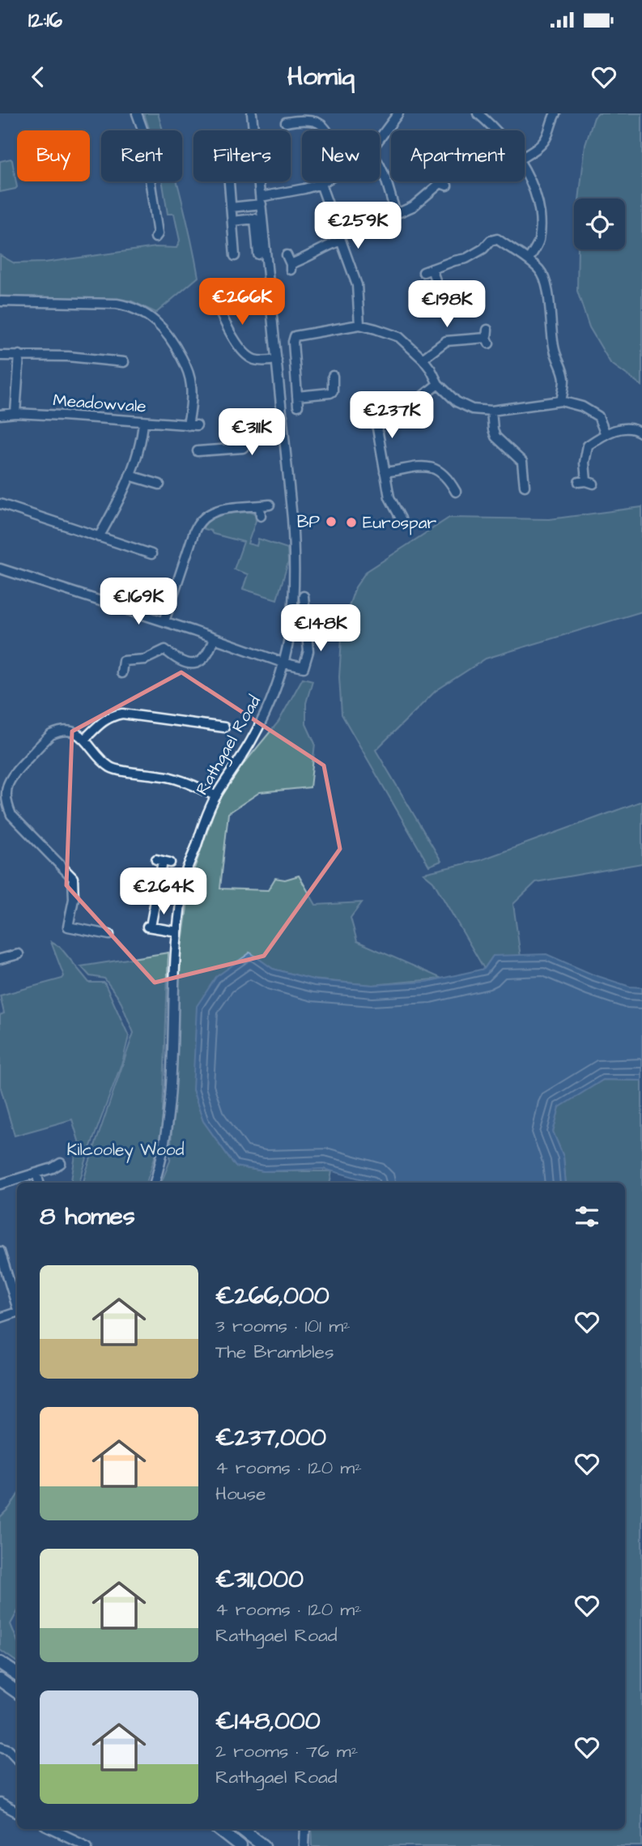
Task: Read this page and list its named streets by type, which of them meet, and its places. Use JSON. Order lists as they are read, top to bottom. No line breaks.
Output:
{"streets":{"street":["Meadowvale","Rathgael Road"]},"parks":["Kilcooley Wood"],"places":["BP","Eurospar"],"page":{"status":"12:16","header":"Homiq","chip":["Buy","Rent","Filters","New","Apartment"],"price":["€259K","€266K","€198K","€237K","€311K","€169K","€148K","€264K"],"heading":"8 homes","list":[{"name":"€266,000","note":"3 rooms · 101 m² · The Brambles"},{"name":"€237,000","note":"4 rooms · 120 m² · House"},{"name":"€311,000","note":"4 rooms · 120 m² · Rathgael Road"},{"name":"€148,000","note":"2 rooms · 76 m² · Rathgael Road"}]}}
